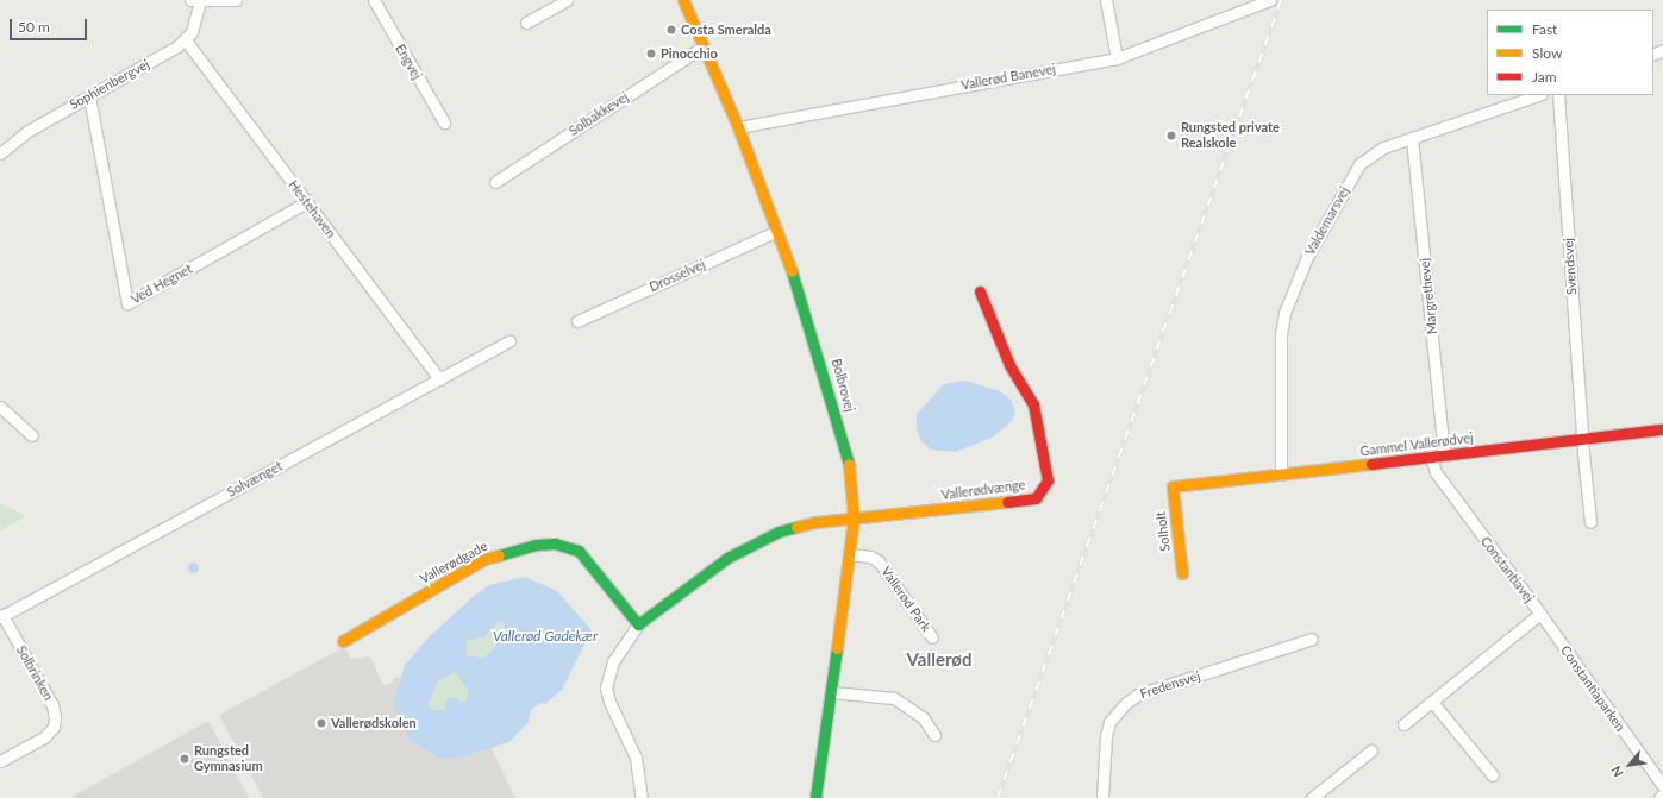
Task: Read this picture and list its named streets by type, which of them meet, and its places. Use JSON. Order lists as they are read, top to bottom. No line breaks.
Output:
{"streets":{"street":["Engvej","Vallerød Banevej","Sophienbergvej","Solbakkevej","Hestehaven","Valdemarsvej","Svendsvej","Drosselvej","Ved Hegnet","Margrethevej","Bolbrovej","Gammel Vallerødvej","Solvænget","Vallerødvænge","Solholt","Vallerødgade","Constantiavej","Vallerød Park","Solbrinken","Fredensvej","Constantiaparken"]},"crossings":[["Vallerød Banevej","Bolbrovej"],["Sophienbergvej","Hestehaven"],["Sophienbergvej","Ved Hegnet"],["Solbakkevej","Bolbrovej"],["Hestehaven","Ved Hegnet"],["Hestehaven","Solvænget"],["Valdemarsvej","Margrethevej"],["Valdemarsvej","Gammel Vallerødvej"],["Svendsvej","Gammel Vallerødvej"],["Drosselvej","Bolbrovej"],["Margrethevej","Gammel Vallerødvej"],["Bolbrovej","Vallerødvænge"],["Bolbrovej","Vallerød Park"],["Gammel Vallerødvej","Solholt"],["Gammel Vallerødvej","Constantiavej"],["Solvænget","Solbrinken"],["Constantiavej","Constantiaparken"]],"districts":["Vallerød"],"water":["Vallerød Gadekær"],"places":["Costa Smeralda","Pinocchio","Rungsted private Realskole","Vallerødskolen","Rungsted Gymnasium"],"legend":["Fast","Slow","Jam"],"scale_bar":"50 m","north":"bottom left"}
